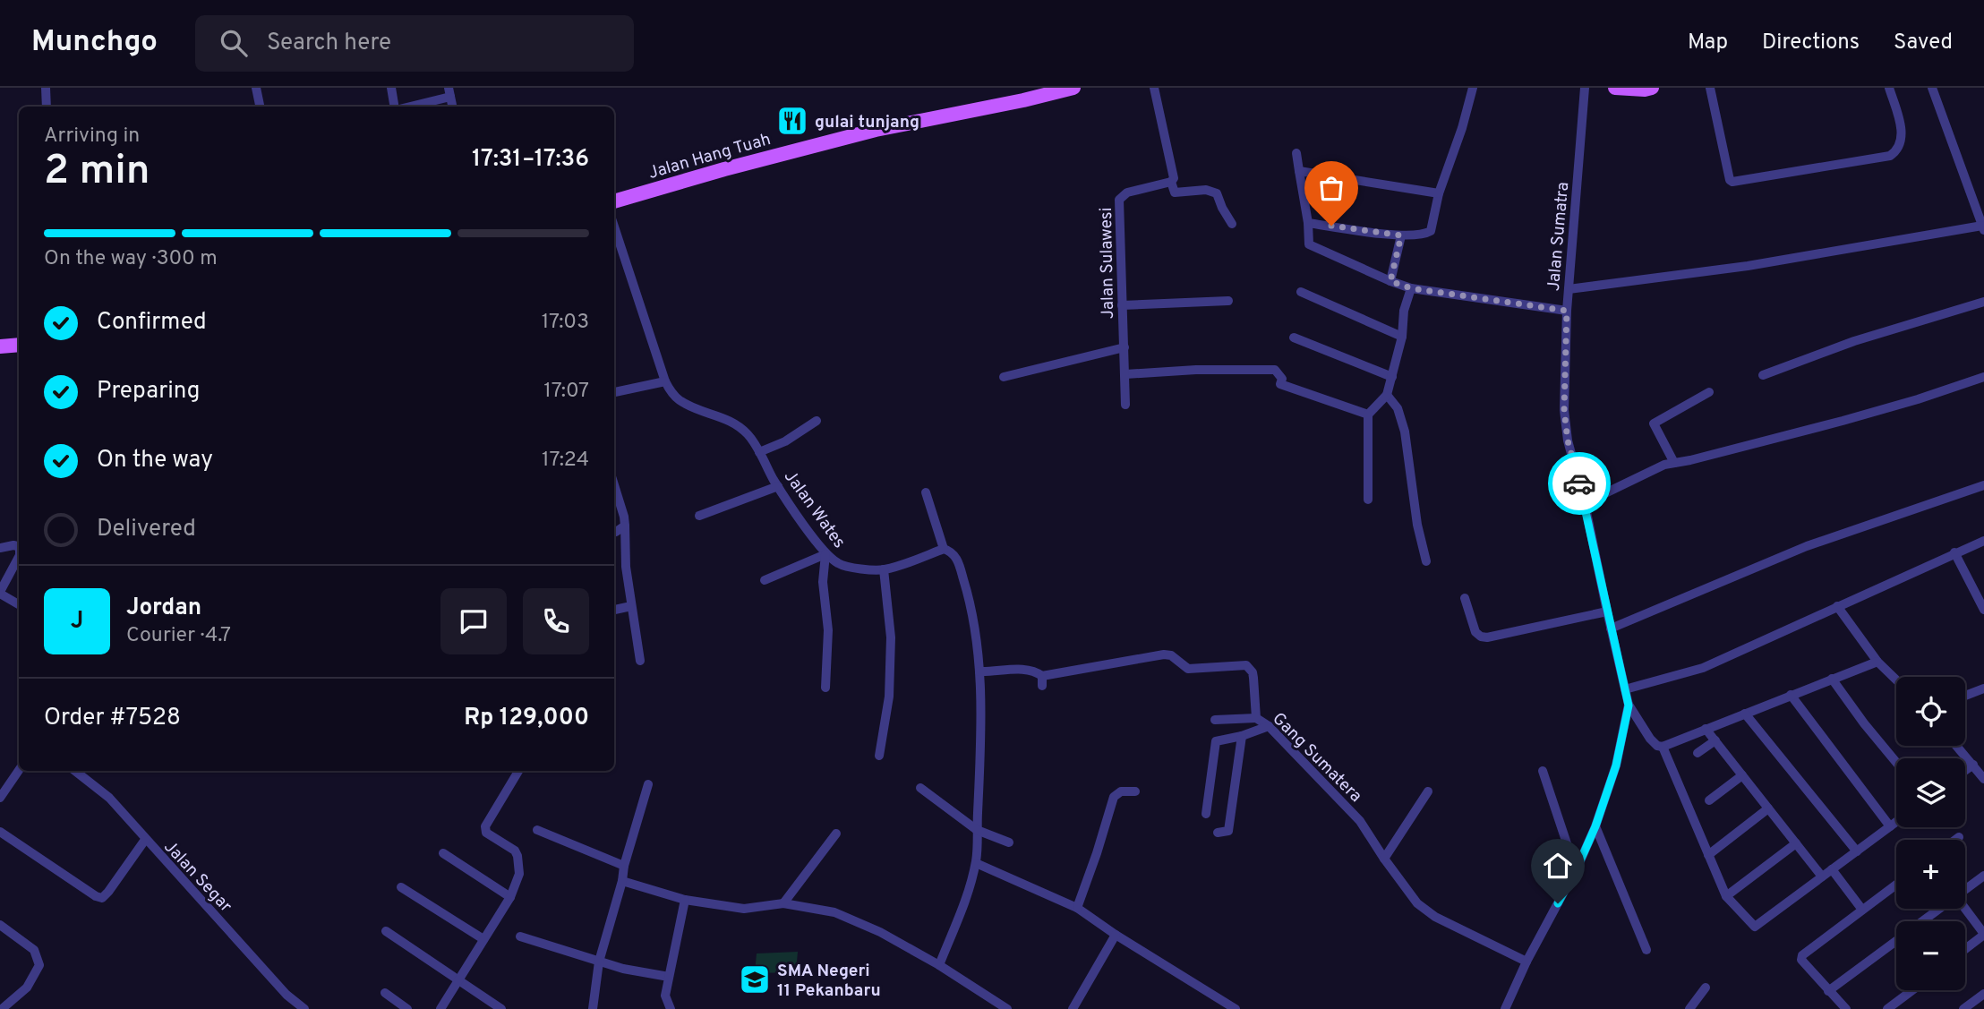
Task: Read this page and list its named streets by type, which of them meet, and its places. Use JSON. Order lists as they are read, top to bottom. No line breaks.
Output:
{"streets":{"main road":["Jalan Hang Tuah"],"street":["Jalan Sumatra","Jalan Sulawesi","Jalan Wates","Gang Sumatera","Jalan Segar"]},"crossings":[["Jalan Sumatra","Gang Sumatera"]],"places":{"restaurant":["gulai tunjang"],"school or university":["SMA Negeri 11 Pekanbaru"]},"page":{"header":"Munchgo","search":"Search here","nav":["Map","Directions","Saved"],"heading":["2 min","Arriving in","17:31–17:36"],"panel":["Jordan","Courier · 4.7","Order #7528","Rp 129,000"],"bar":"On the way · 300 m","list":[["Confirmed","17:03"],["Preparing","17:07"],["On the way","17:24"],"Delivered"],"round":"J","map_buttons":["+","−"]}}
